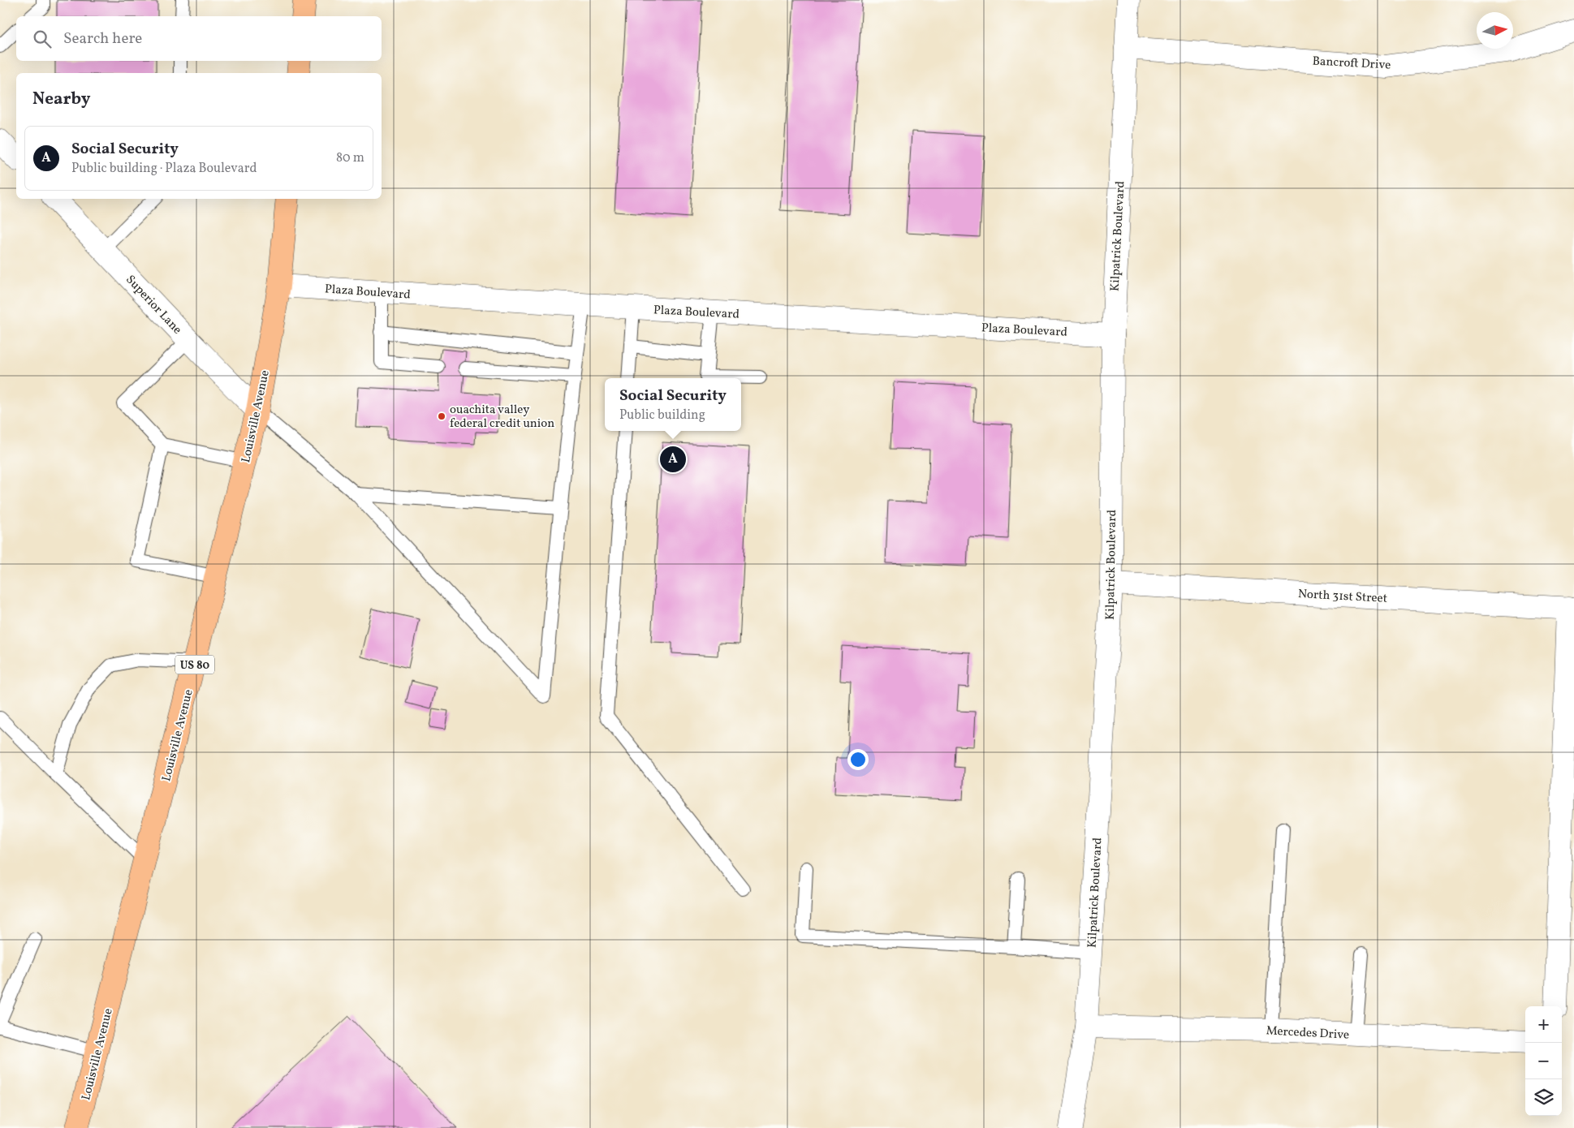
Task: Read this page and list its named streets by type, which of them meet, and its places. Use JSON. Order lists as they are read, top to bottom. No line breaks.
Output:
{"streets":{"main road":["Louisville Avenue","US 80"],"street":["Bancroft Drive","Kilpatrick Boulevard","Plaza Boulevard","Superior Lane","North 31st Street","Mercedes Drive"]},"crossings":[["Bancroft Drive","Kilpatrick Boulevard"],["Kilpatrick Boulevard","Plaza Boulevard"],["Kilpatrick Boulevard","North 31st Street"],["Kilpatrick Boulevard","Mercedes Drive"],["Plaza Boulevard","Louisville Avenue"],["Superior Lane","Louisville Avenue"]],"places":["ouachita valley federal credit union"],"north":"right","page":{"search":"Search here","heading":"Nearby","list":[{"mark":"A","name":"Social Security","note":"Public building · Plaza Boulevard","value":"80 m"}],"popup":["Social Security","Public building"],"pins":"A","map_buttons":["+","−"]}}
